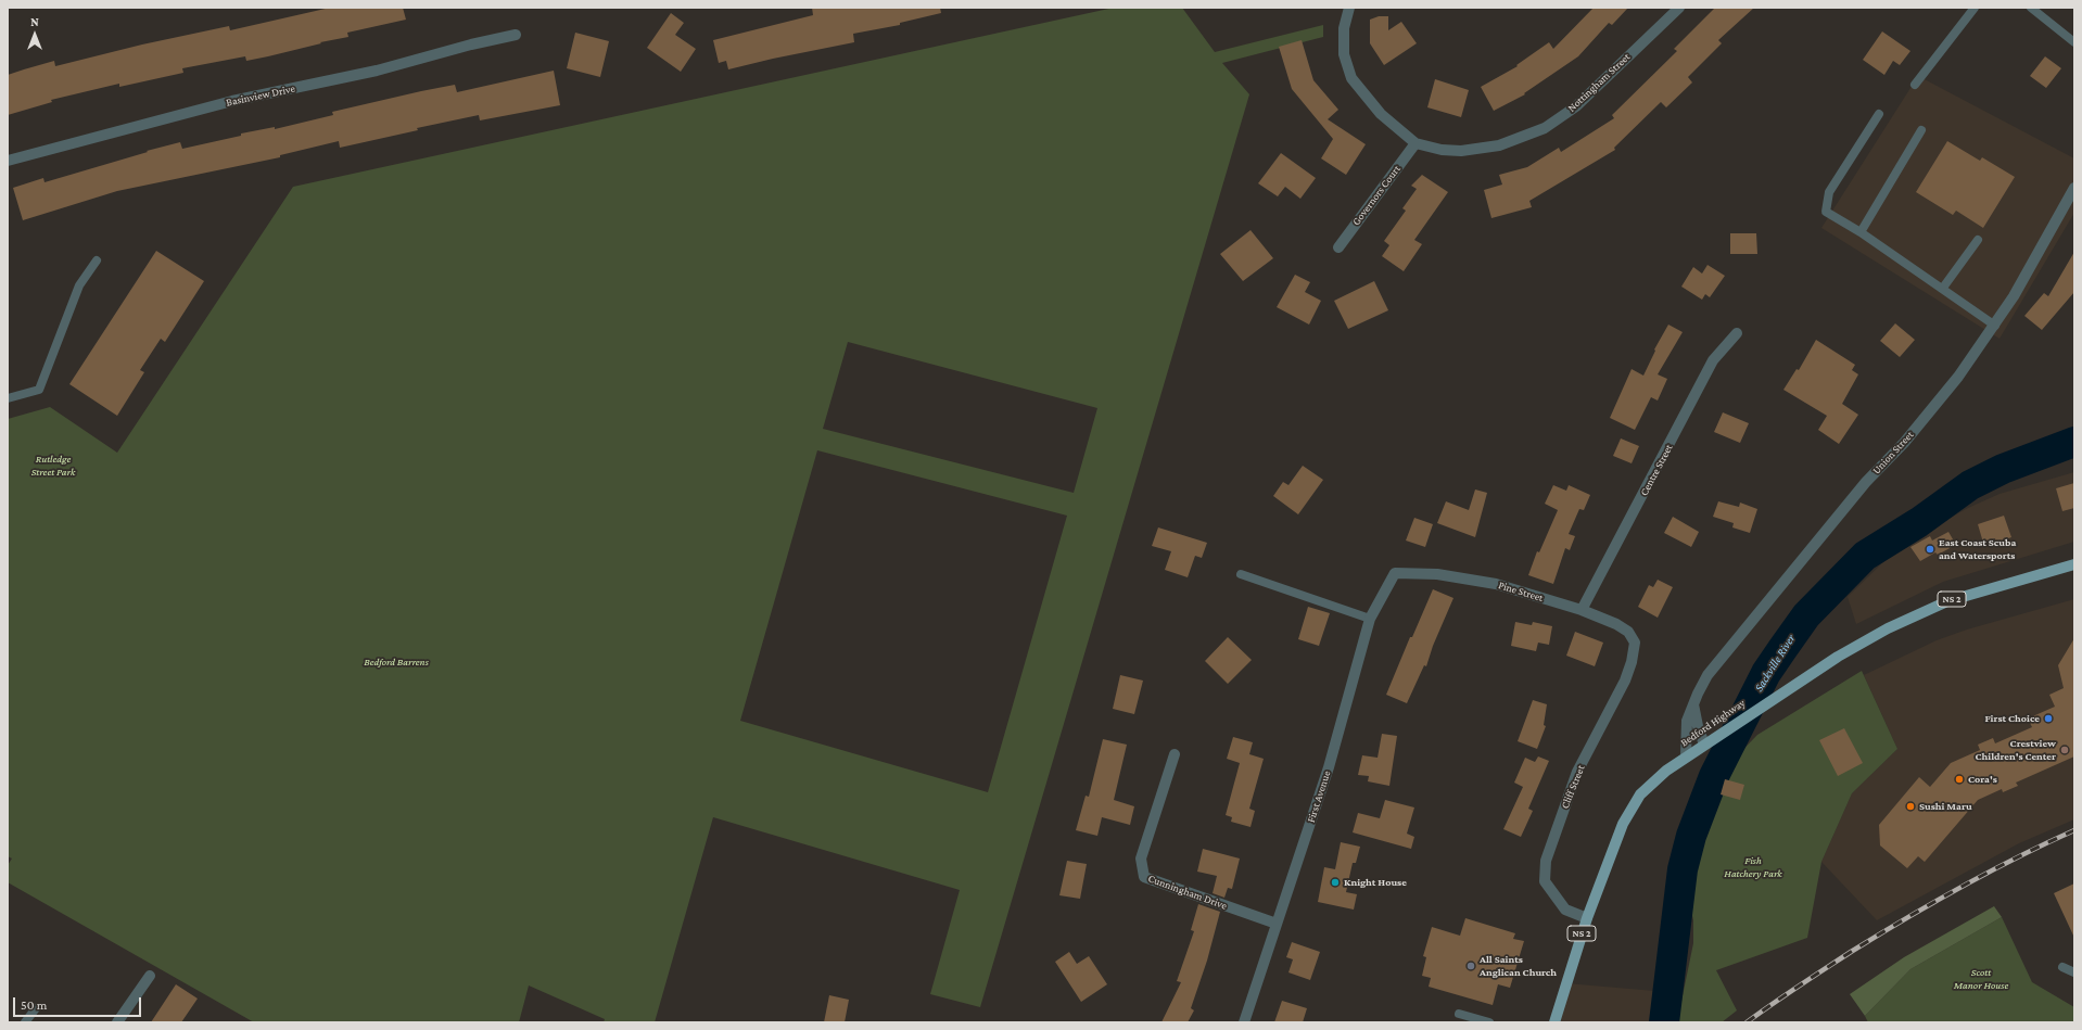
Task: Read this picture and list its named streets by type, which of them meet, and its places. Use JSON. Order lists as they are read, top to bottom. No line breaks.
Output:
{"streets":{"main road":["NS 2","Bedford Highway"],"street":["Nottingham Street","Basinview Drive","Governors Court","Union Street","Centre Street","Pine Street","Cliff Street","First Avenue","Cunningham Drive"]},"crossings":[["Nottingham Street","Governors Court"],["Union Street","Bedford Highway"],["Centre Street","Pine Street"],["Pine Street","Cliff Street"],["Pine Street","First Avenue"],["Bedford Highway","Cliff Street"],["First Avenue","Cunningham Drive"]],"water":["Sackville River"],"parks":["Rutledge Street Park","Bedford Barrens","Fish Hatchery Park","Scott Manor House"],"places":["East Coast Scuba and Watersports","First Choice","Crestview Children's Center","Cora's","Sushi Maru","Knight House","All Saints Anglican Church"],"scale_bar":"50 m","north":"top"}
